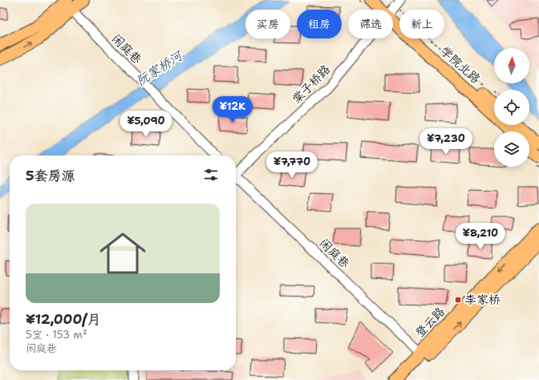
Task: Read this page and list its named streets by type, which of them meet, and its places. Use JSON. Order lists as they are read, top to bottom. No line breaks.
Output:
{"streets":{"main road":["学院北路","登云路"],"street":["闲庭巷","棠子桥路"]},"crossings":[["闲庭巷","登云路"],["学院北路","棠子桥路"]],"water":["阮家桥河"],"places":{"transit":["李家桥"]},"north":"top","page":{"chip":["买房","租房","筛选","新上"],"price":["¥12K","¥5,090","¥7,230","¥7,770","¥8,210"],"heading":"5套房源","list":[{"name":"¥12,000/月","note":"5室 · 153 m² · 闲庭巷"}]}}
